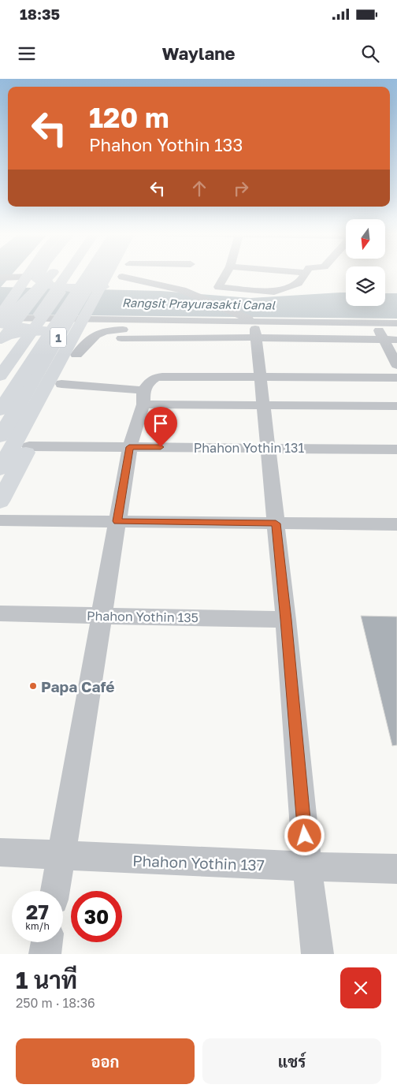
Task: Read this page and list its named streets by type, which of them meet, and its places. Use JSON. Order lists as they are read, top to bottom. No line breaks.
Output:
{"streets":{"main road":["1"],"street":["Phahon Yothin 131","Phahon Yothin 135","Phahon Yothin 137"]},"water":["Rangsit Prayurasakti Canal"],"places":["Papa Café"],"north":"bottom","page":{"status":"18:35","header":"Waylane","turn":["120 m","Phahon Yothin 133"],"speed":"27 km/h","limit":"30","heading":["1 นาที","250 m · 18:36"],"buttons":["ออก","แชร์"]}}
